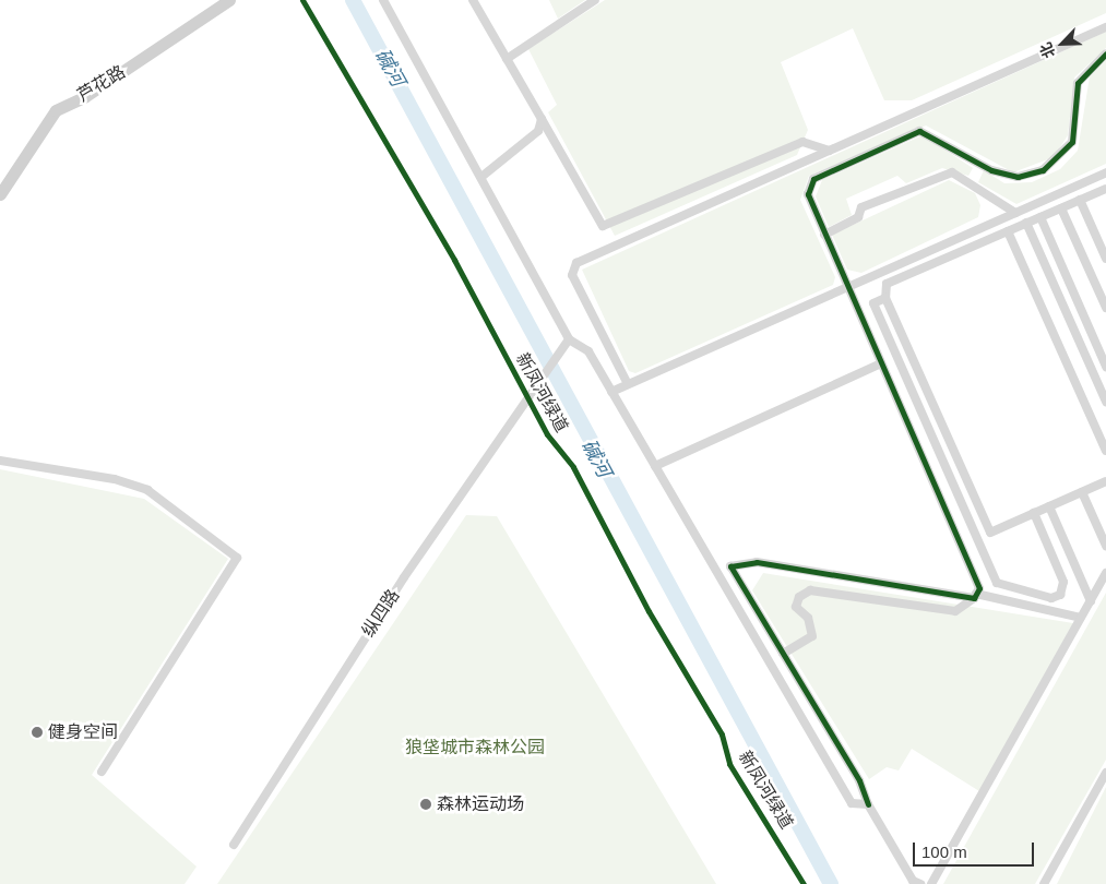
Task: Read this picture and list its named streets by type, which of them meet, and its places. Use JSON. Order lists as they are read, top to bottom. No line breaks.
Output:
{"streets":{"street":["芦花路","纵四路"],"cycle path":["新凤河绿道"]},"water":["碱河"],"parks":["狼垡城市森林公园"],"places":["健身空间","森林运动场"],"scale_bar":"100 m","north":"bottom left"}
